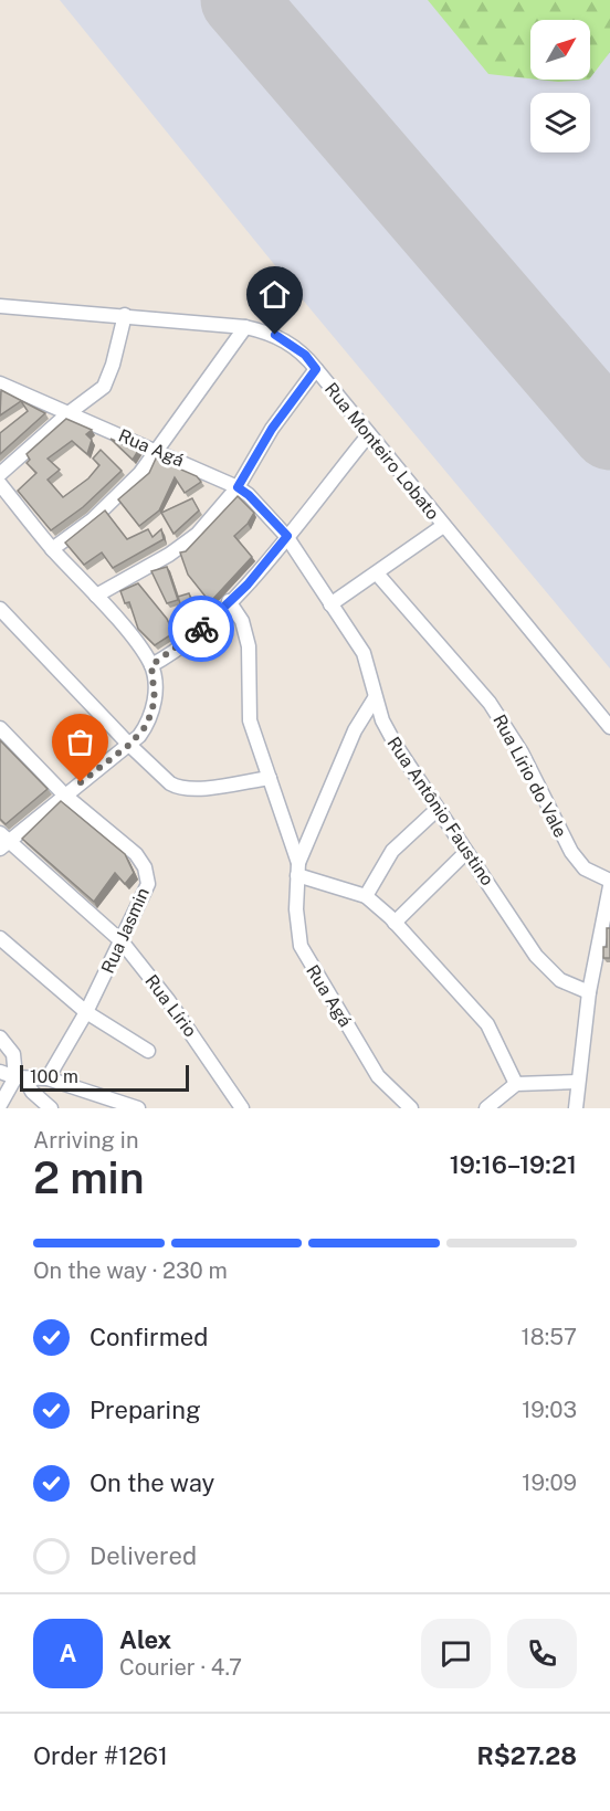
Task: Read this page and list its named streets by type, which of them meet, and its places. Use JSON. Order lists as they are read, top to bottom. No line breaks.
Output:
{"streets":{"street":["Rua Agá","Rua Monteiro Lobato","Rua Lírio do Vale","Rua Antônio Faustino","Rua Jasmin","Rua Lírio"]},"crossings":[["Rua Agá","Rua Antônio Faustino"],["Rua Jasmin","Rua Lírio"]],"scale_bar":"100 m","north":"top right","page":{"scale":"100 m","heading":["2 min","Arriving in","19:16–19:21"],"panel":["Alex","Courier · 4.7","Order #1261","R$27.28"],"bar":"On the way · 230 m","list":[["Confirmed","18:57"],["Preparing","19:03"],["On the way","19:09"],"Delivered"],"round":"A"}}
